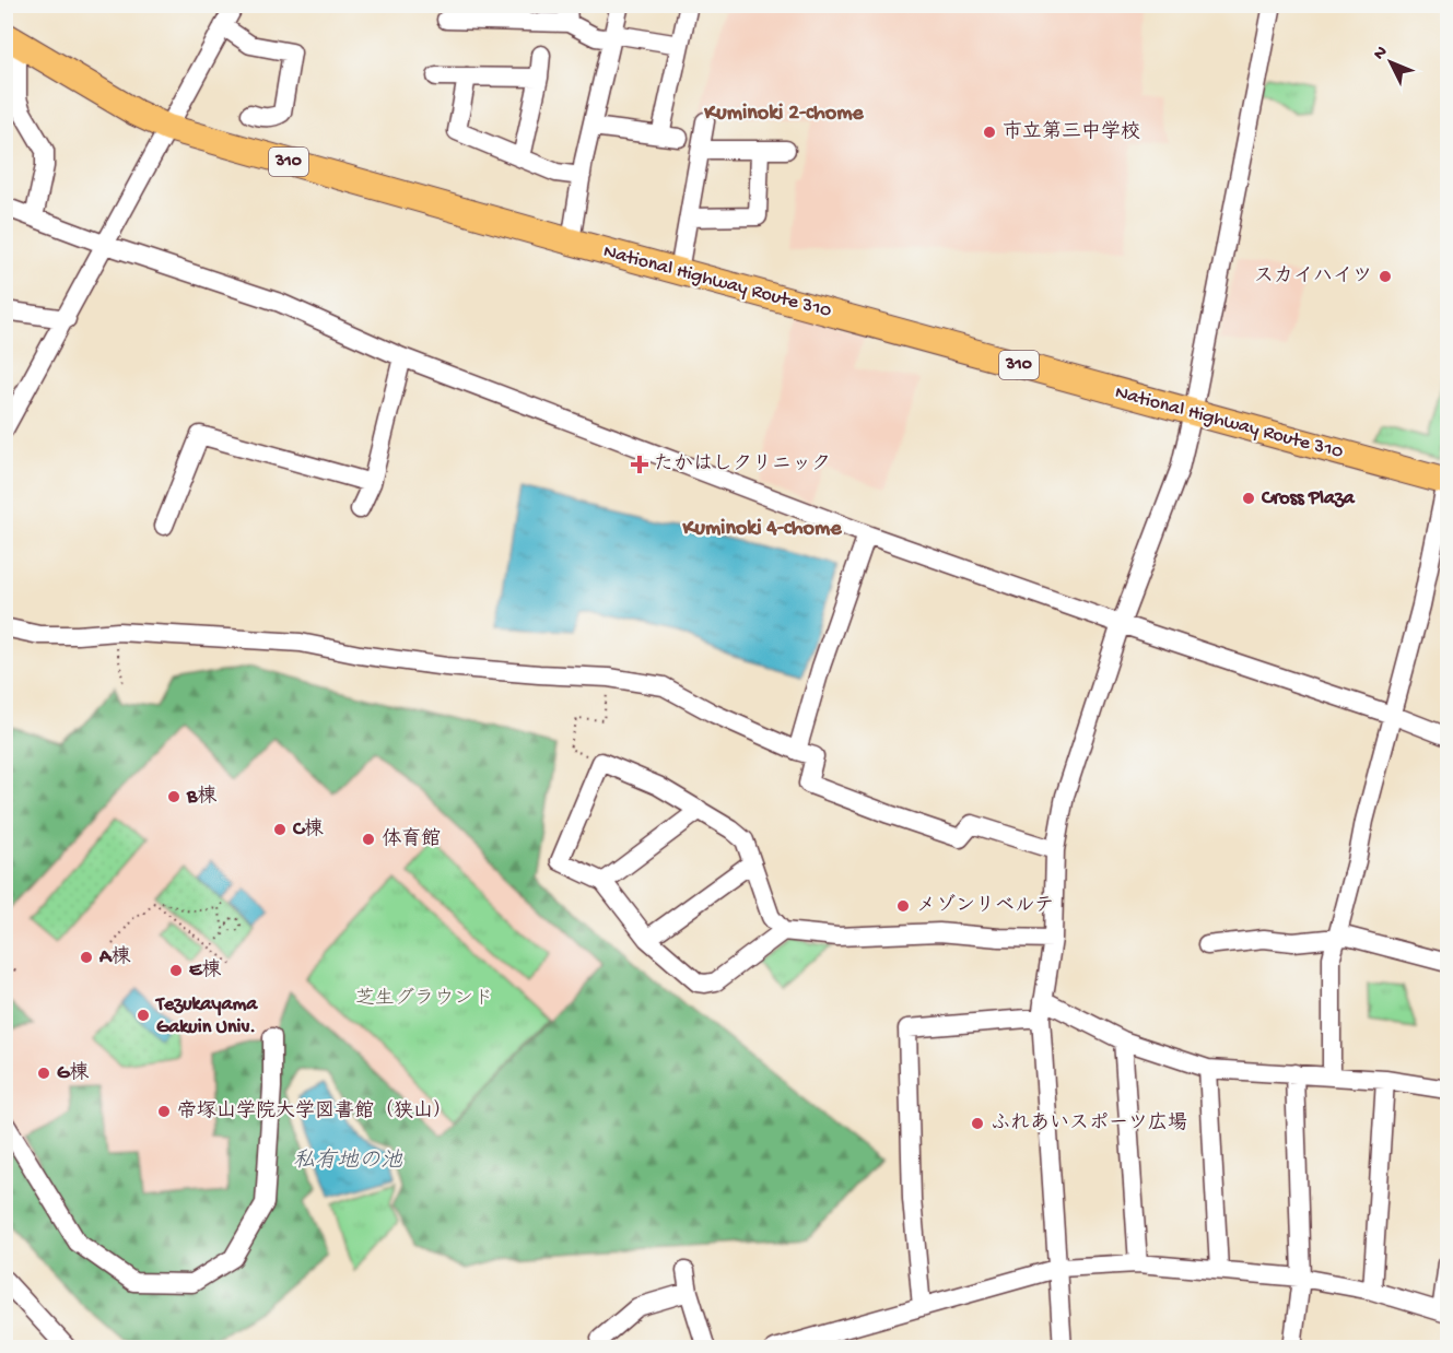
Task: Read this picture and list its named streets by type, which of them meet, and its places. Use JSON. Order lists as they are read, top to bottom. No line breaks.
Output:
{"streets":{"highway":["310","National Highway Route 310"]},"districts":["Kuminoki 2-chome","Kuminoki 4-chome"],"water":["私有地の池"],"parks":["芝生グラウンド"],"places":{"other":["市立第三中学校","スカイハイツ","Cross Plaza","B棟","C棟","体育館","メゾンリベルテ","A棟","E棟","Tezukayama Gakuin Univ.","G棟","帝塚山学院大学図書館（狭山）","ふれあいスポーツ広場"],"health":["たかはしクリニック"]},"north":"top left"}
